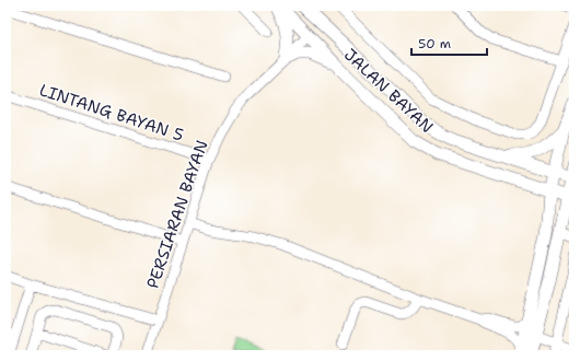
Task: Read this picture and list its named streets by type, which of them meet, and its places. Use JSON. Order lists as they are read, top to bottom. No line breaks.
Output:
{"streets":{"main road":["JALAN BAYAN"],"street":["LINTANG BAYAN 5","PERSIARAN BAYAN"]},"crossings":[["JALAN BAYAN","PERSIARAN BAYAN"],["LINTANG BAYAN 5","PERSIARAN BAYAN"]],"scale_bar":"50 m"}
